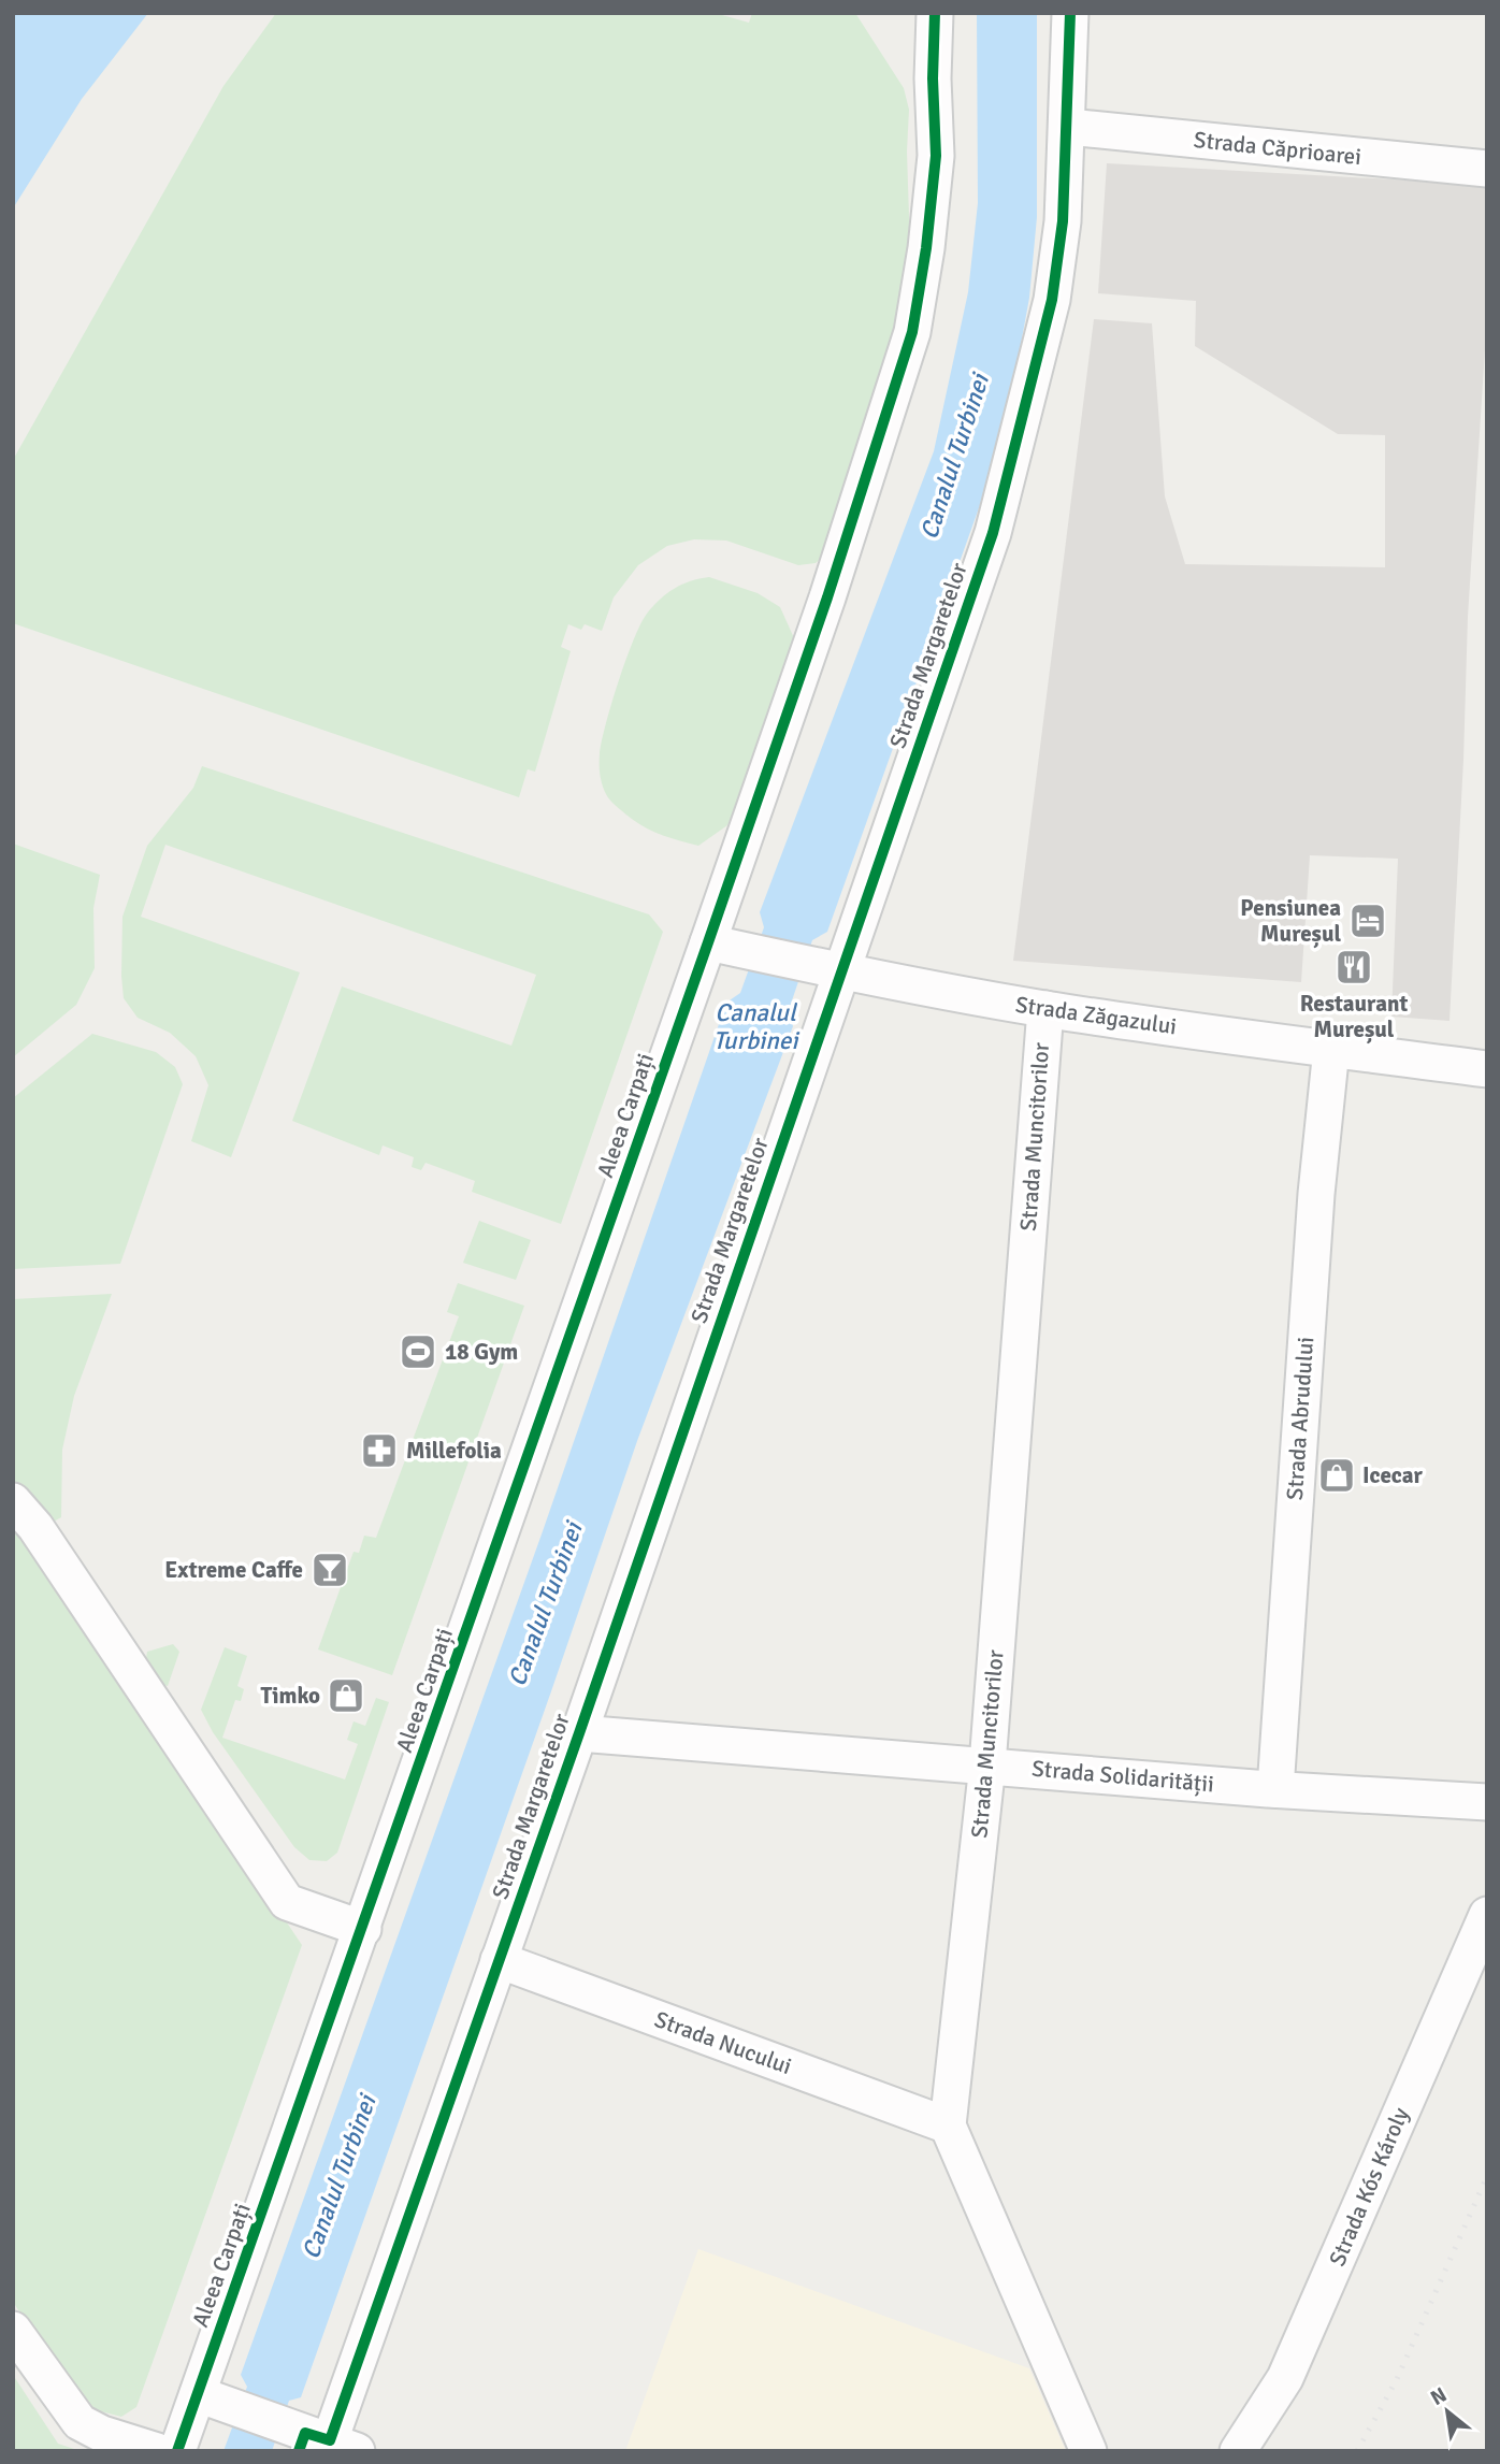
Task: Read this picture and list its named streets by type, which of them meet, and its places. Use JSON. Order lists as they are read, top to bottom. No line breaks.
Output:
{"streets":{"street":["Strada Căprioarei","Strada Margaretelor","Strada Zăgazului","Aleea Carpați","Strada Muncitorilor","Strada Abrudului","Strada Solidarității","Strada Nucului","Strada Kós Károly"]},"crossings":[["Strada Căprioarei","Strada Margaretelor"],["Strada Margaretelor","Strada Zăgazului"],["Strada Margaretelor","Strada Solidarității"],["Strada Margaretelor","Strada Nucului"],["Strada Zăgazului","Aleea Carpați"],["Strada Zăgazului","Strada Muncitorilor"],["Strada Zăgazului","Strada Abrudului"],["Strada Muncitorilor","Strada Solidarității"],["Strada Muncitorilor","Strada Nucului"],["Strada Abrudului","Strada Solidarității"]],"water":["Canalul Turbinei"],"places":{"hotel":["Pensiunea Mureșul"],"restaurant":["Restaurant Mureșul"],"sports":["18 Gym"],"pharmacy":["Millefolia"],"shop":["Icecar","Timko"],"bar":["Extreme Caffe"]},"north":"top left"}
